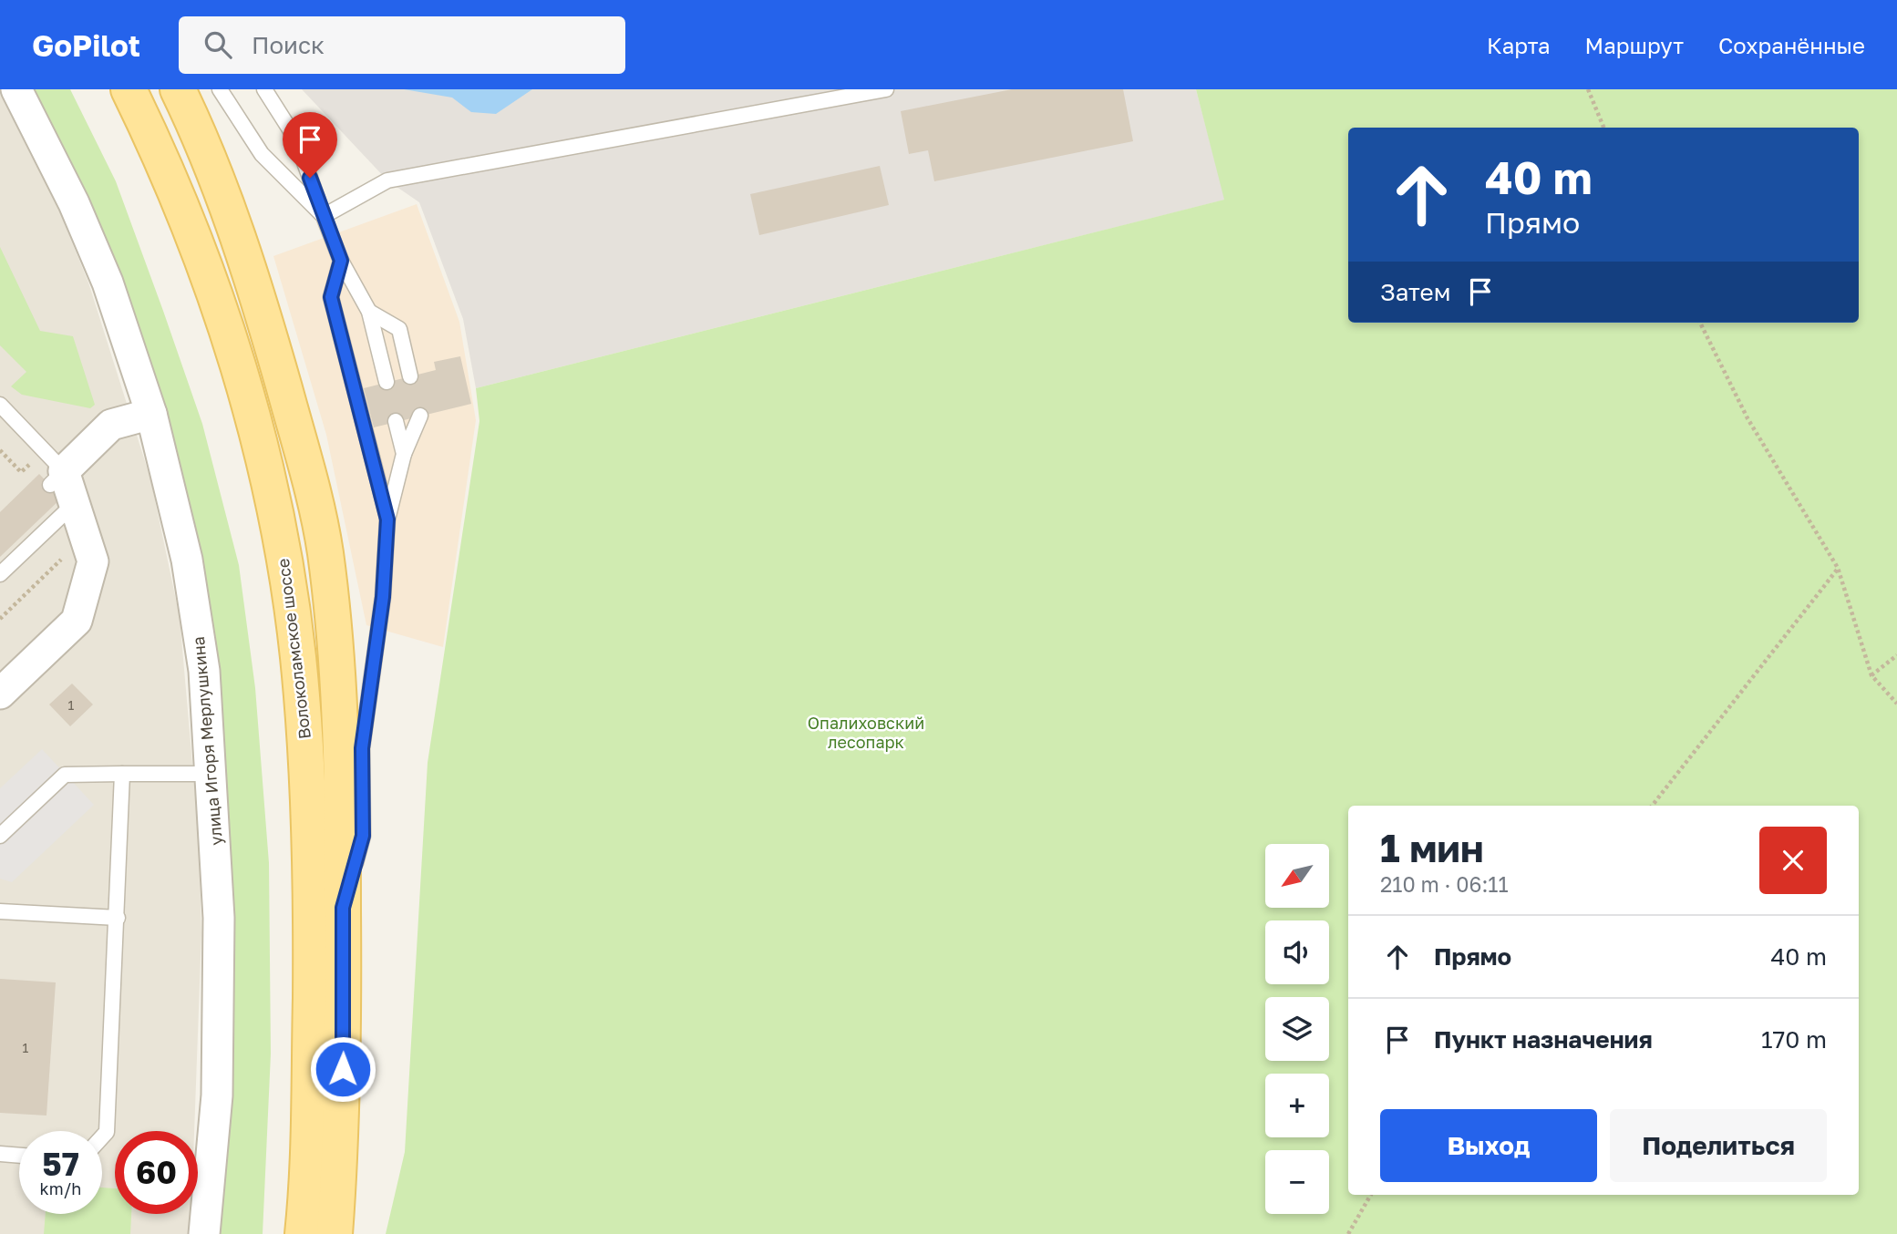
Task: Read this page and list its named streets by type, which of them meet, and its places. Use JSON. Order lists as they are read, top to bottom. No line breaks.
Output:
{"streets":{"main road":["Волоколамское шоссе"],"street":["улица Игоря Мерлушкина"]},"parks":["Опалиховский лесопарк"],"house_numbers":["1","1"],"north":"bottom left","page":{"header":"GoPilot","search":"Поиск","nav":["Карта","Маршрут","Сохранённые"],"turn":["40 m","Прямо"],"then":"Затем","heading":["1 мин","210 m · 06:11"],"map_buttons":["+","−"],"list":[{"name":"Прямо","value":"40 m"},{"name":"Пункт назначения","value":"170 m"}],"buttons":["Выход","Поделиться"],"speed":"57 km/h","limit":"60"}}
